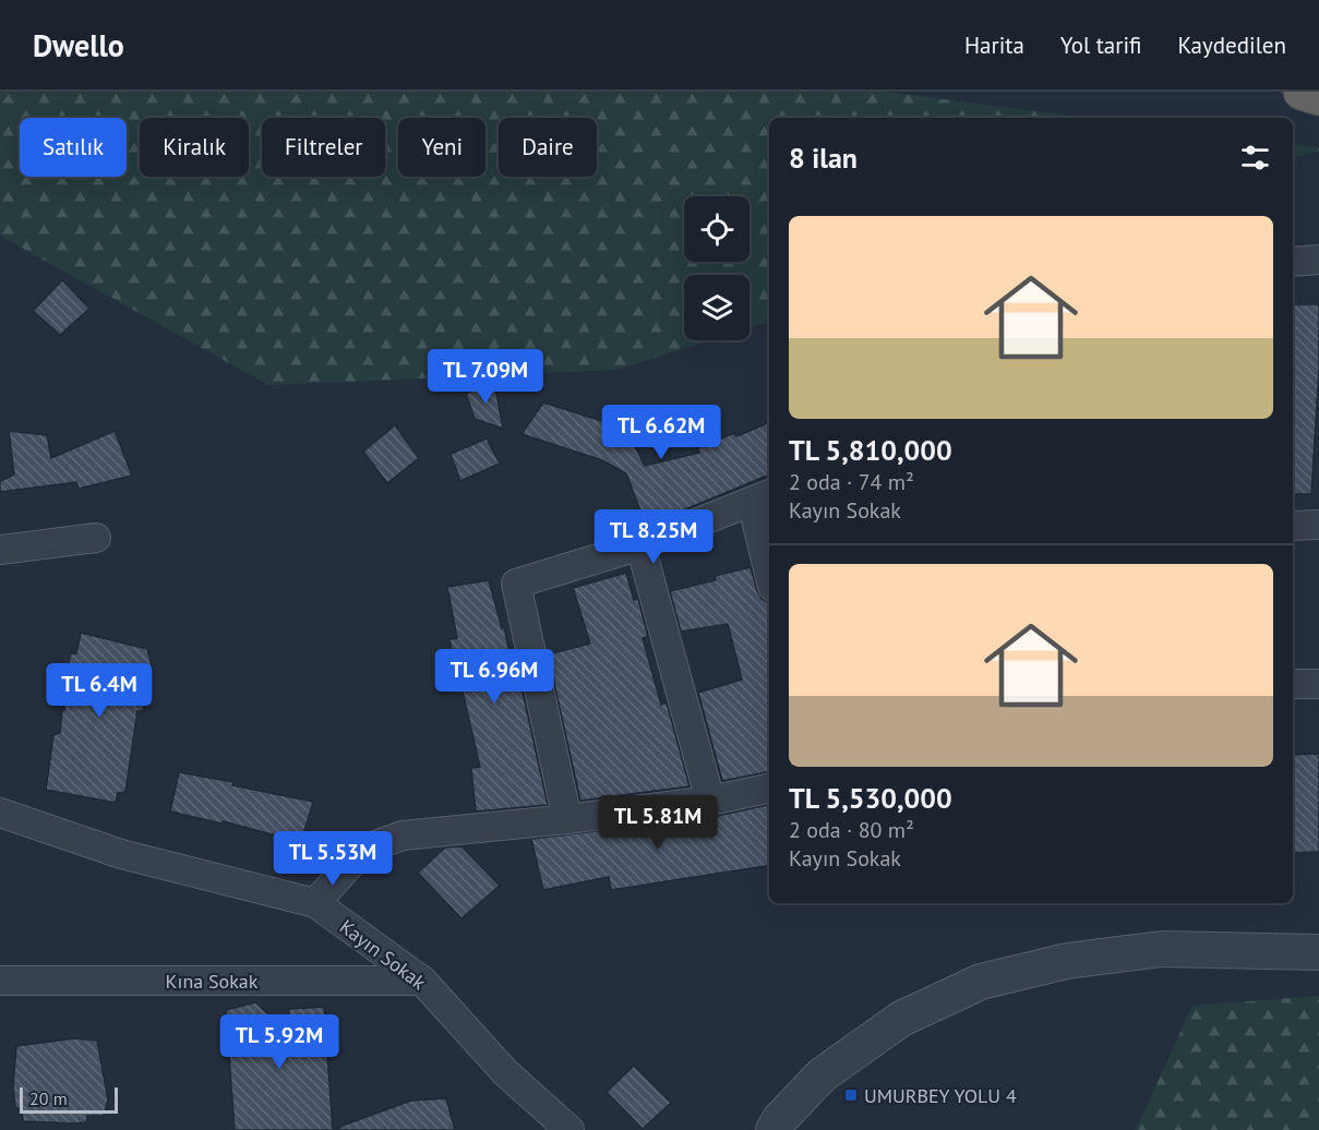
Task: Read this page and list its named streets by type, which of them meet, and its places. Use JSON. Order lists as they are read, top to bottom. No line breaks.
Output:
{"streets":{"street":["Kayın Sokak","Kına Sokak"]},"crossings":[["Kayın Sokak","Kına Sokak"]],"places":{"transit":["UMURBEY YOLU 4"]},"scale_bar":"20 m","page":{"header":"Dwello","nav":["Harita","Yol tarifi","Kaydedilen"],"chip":["Satılık","Kiralık","Filtreler","Yeni","Daire"],"heading":"8 ilan","list":[{"name":"TL 5,810,000","note":"2 oda · 74 m² · Kayın Sokak"},{"name":"TL 5,530,000","note":"2 oda · 80 m² · Kayın Sokak"}],"price":["TL 7.09M","TL 6.62M","TL 8.25M","TL 6.96M","TL 6.4M","TL 5.81M","TL 5.53M","TL 5.92M"],"scale":"20 m"}}
